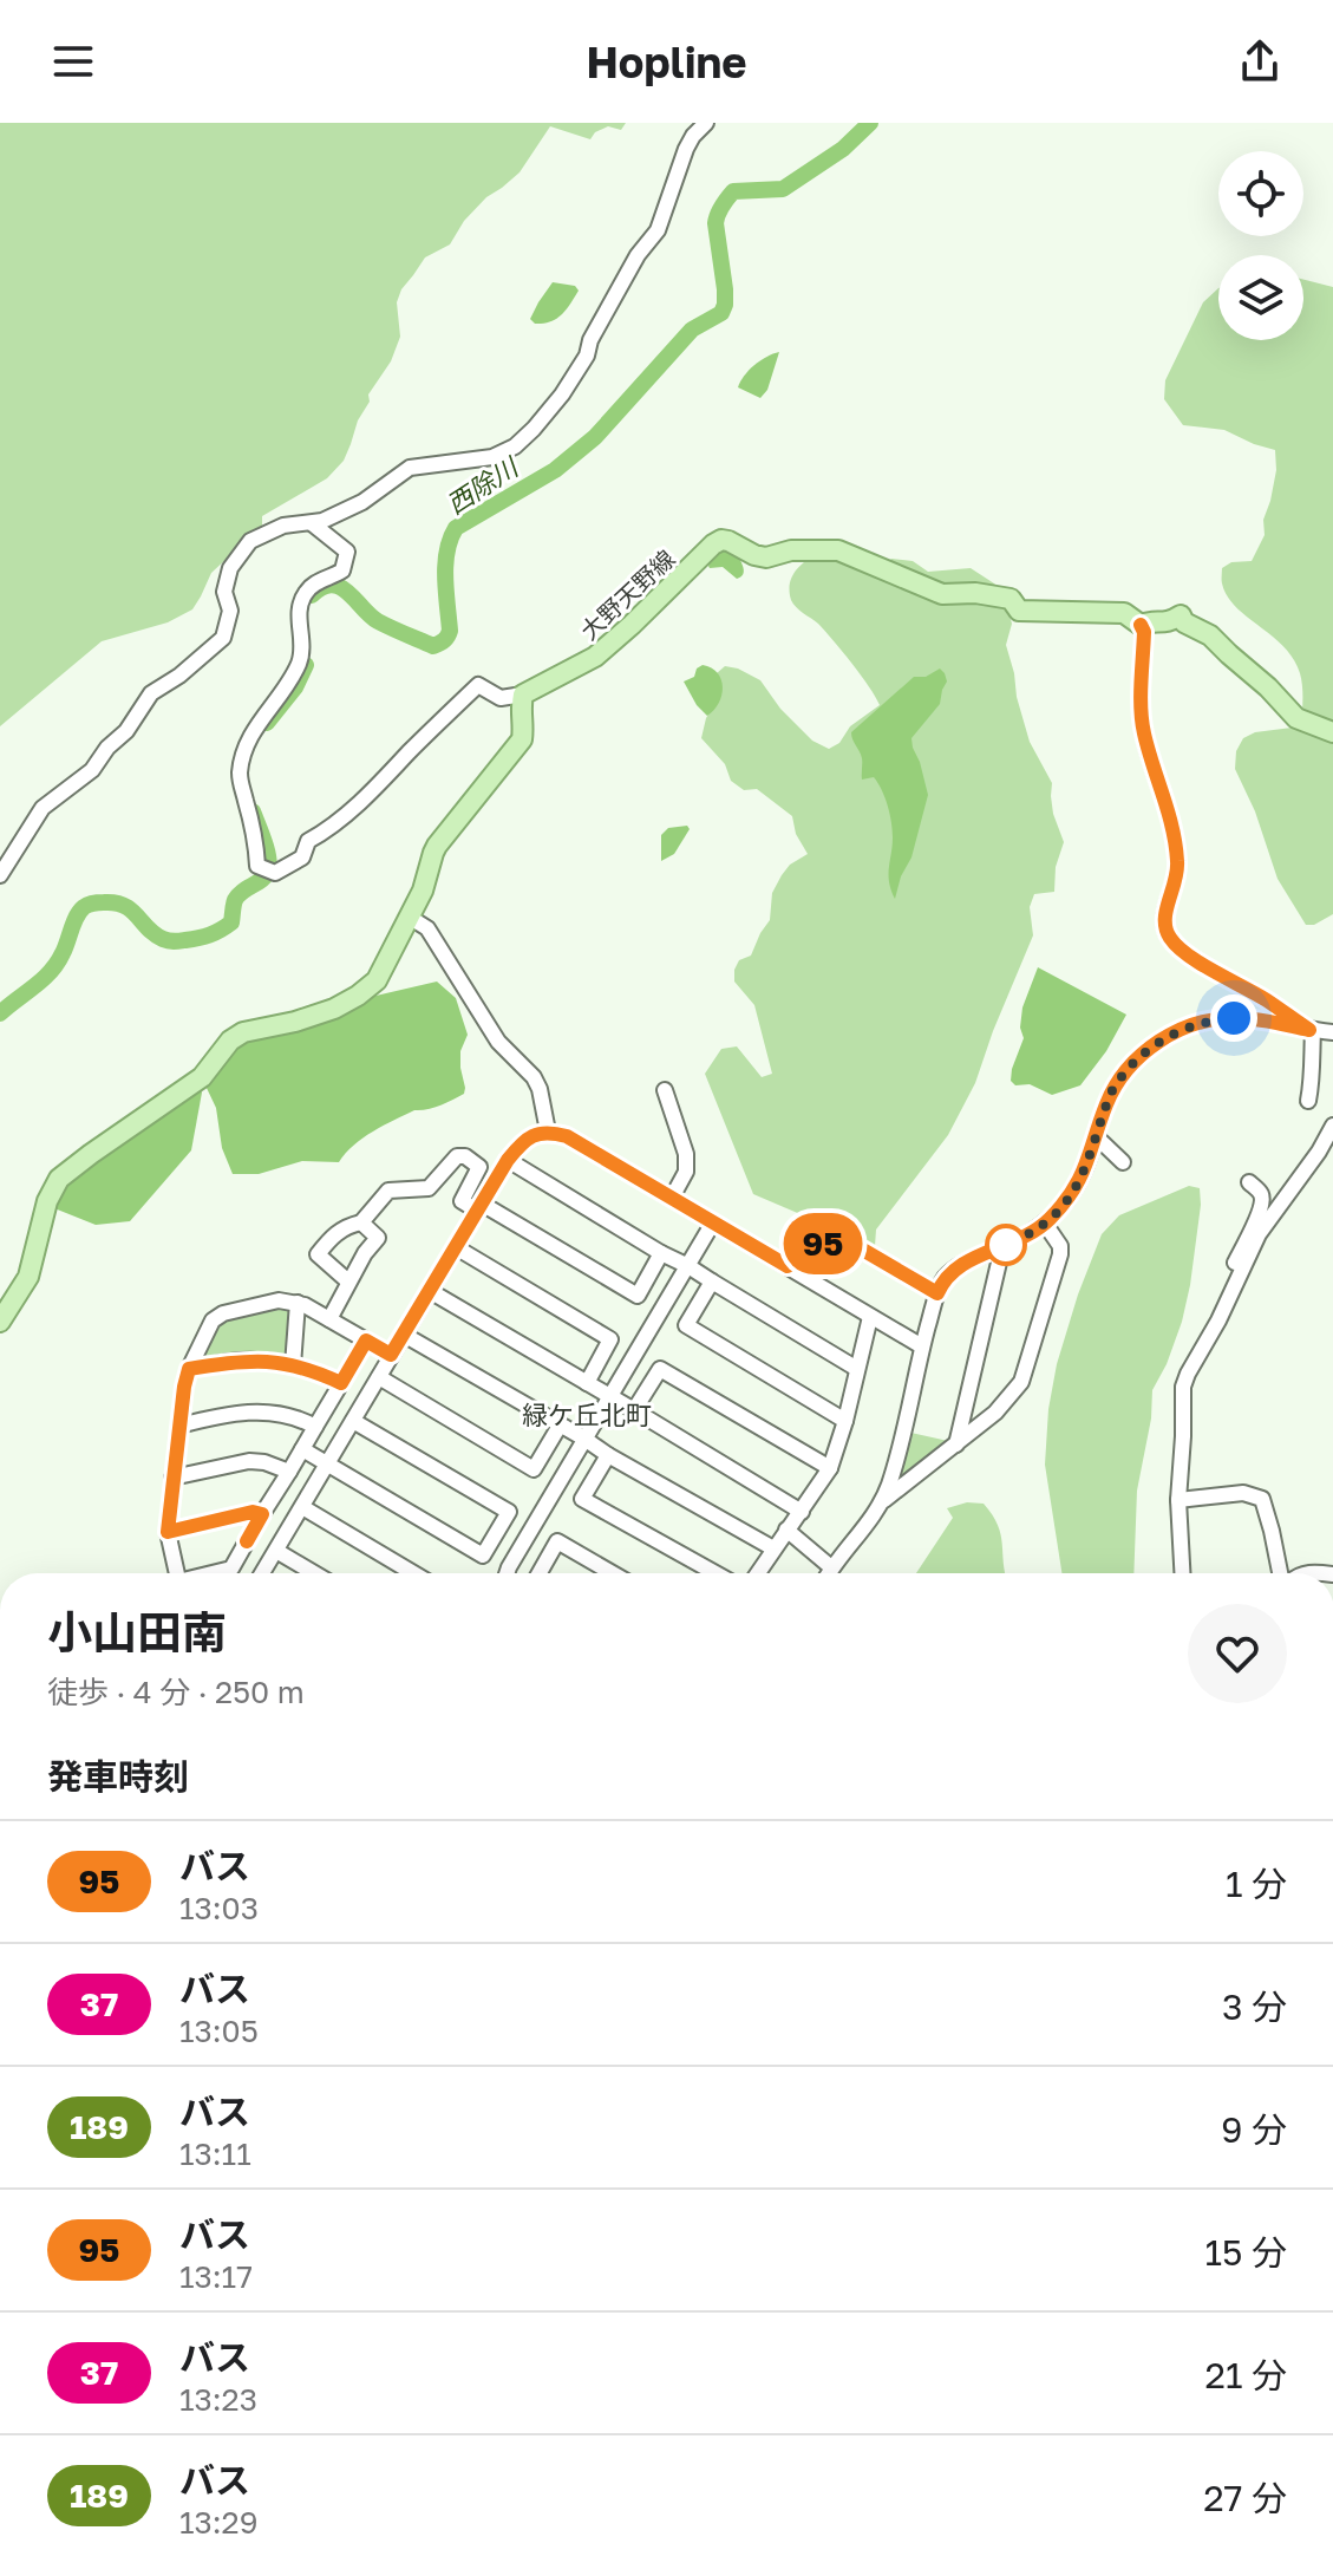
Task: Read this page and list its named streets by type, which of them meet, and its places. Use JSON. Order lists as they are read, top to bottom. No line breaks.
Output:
{"streets":{"main road":["大野天野線"]},"districts":["緑ケ丘北町"],"water":["西除川"],"lines":["bus line 95"],"page":{"header":"Hopline","on_map":"95","heading":[["小山田南","徒歩 · 4 分 · 250 m"],"発車時刻"],"list":[{"mark":"95","name":"バス","note":"13:03","value":"1 分"},{"mark":"37","name":"バス","note":"13:05","value":"3 分"},{"mark":"189","name":"バス","note":"13:11","value":"9 分"},{"mark":"95","name":"バス","note":"13:17","value":"15 分"},{"mark":"37","name":"バス","note":"13:23","value":"21 分"},{"mark":"189","name":"バス","note":"13:29","value":"27 分"}]}}
